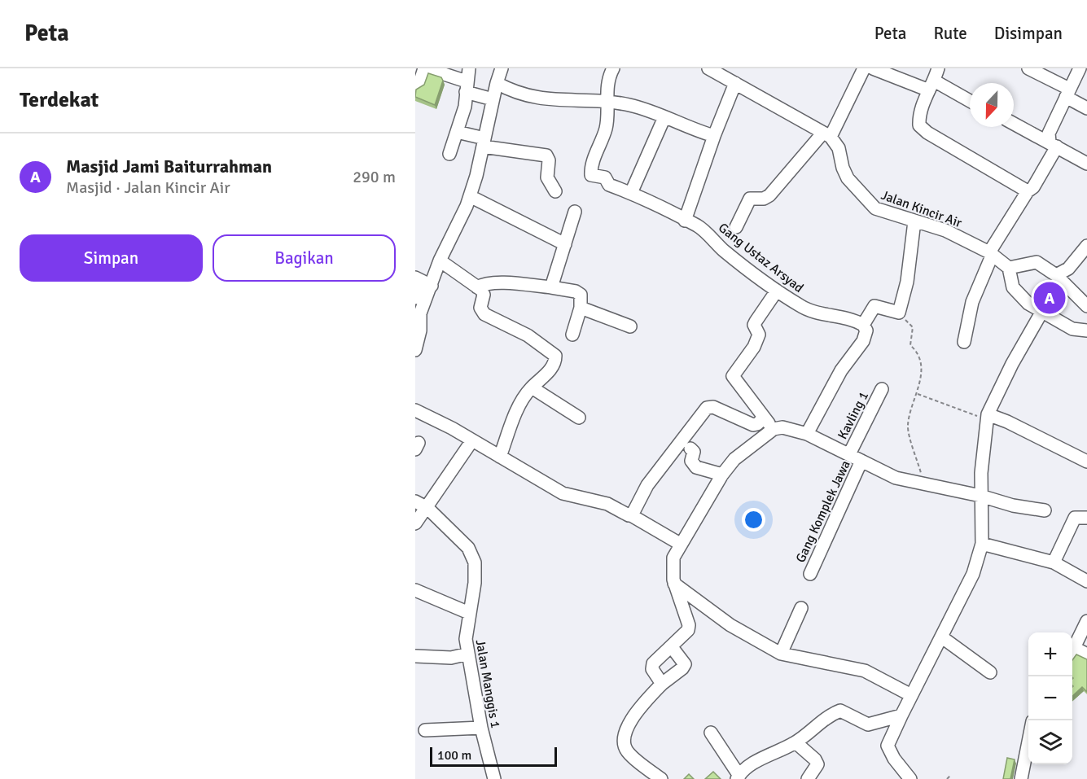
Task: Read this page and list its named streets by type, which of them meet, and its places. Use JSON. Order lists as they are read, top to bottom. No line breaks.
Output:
{"streets":{"street":["Jalan Kincir Air","Gang Ustaz Arsyad","Kavling 1","Gang Komplek Jawa","Jalan Manggis 1"]},"crossings":[["Kavling 1","Gang Komplek Jawa"]],"scale_bar":"100 m","north":"bottom","page":{"header":"Peta","nav":["Peta","Rute","Disimpan"],"heading":"Terdekat","list":[{"mark":"A","name":"Masjid Jami Baiturrahman","note":"Masjid · Jalan Kincir Air","value":"290 m"}],"buttons":["Simpan","Bagikan"],"pins":"A","map_buttons":["+","−"],"scale":"100 m"}}
